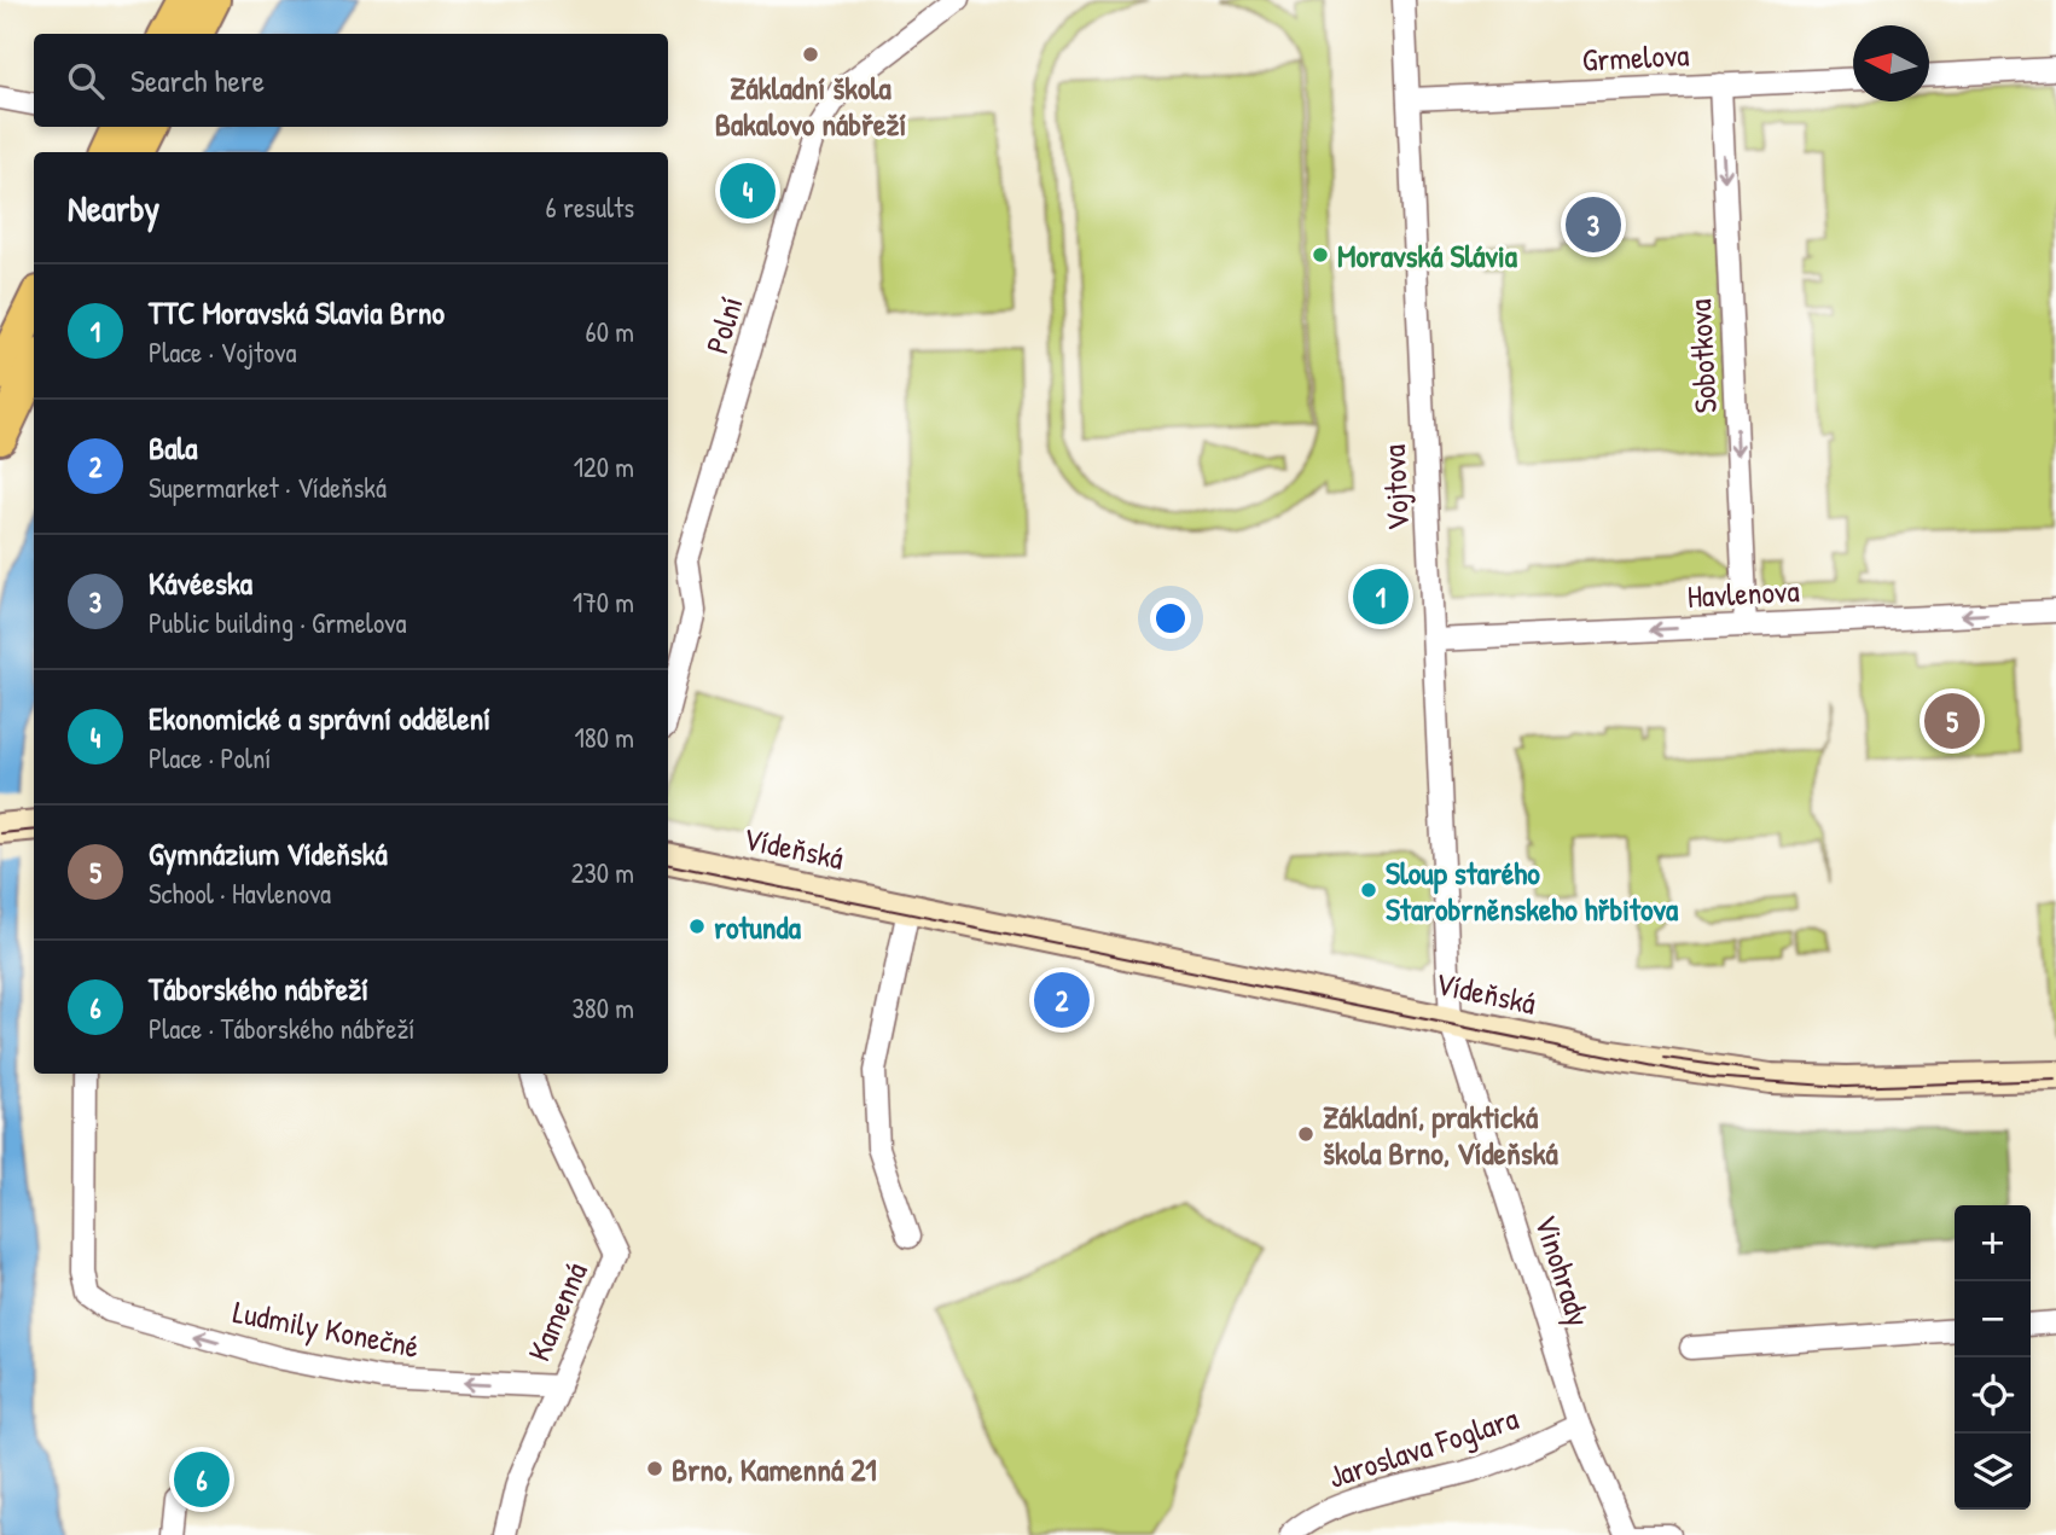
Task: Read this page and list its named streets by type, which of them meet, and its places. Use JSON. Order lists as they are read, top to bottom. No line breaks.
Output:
{"streets":{"main road":["Vídeňská"],"street":["Grmelova","Polní","Sobotkova","Vojtova","Havlenova","Vinohrady","Kamenná","Ludmily Konečné","Jaroslava Foglara"]},"crossings":[["Grmelova","Sobotkova"],["Grmelova","Vojtova"],["Sobotkova","Havlenova"],["Vojtova","Havlenova"],["Vojtova","Vídeňská"],["Vojtova","Vinohrady"],["Vídeňská","Vinohrady"],["Vinohrady","Jaroslava Foglara"],["Kamenná","Ludmily Konečné"]],"one_way":["Sobotkova","Havlenova","Ludmily Konečné"],"places":["Základní škola Bakalovo nábřeží","Moravská Slávia","Sloup starého Starobrněnskeho hřbitova","rotunda","Základní, praktická škola Brno, Vídeňská","Brno, Kamenná 21"],"north":"left","page":{"search":"Search here","heading":["Nearby","6 results"],"pins":["4","3","1","5","2","6"],"list":[{"mark":"1","name":"TTC Moravská Slavia Brno","note":"Place · Vojtova","value":"60 m"},{"mark":"2","name":"Bala","note":"Supermarket · Vídeňská","value":"120 m"},{"mark":"3","name":"Kávéeska","note":"Public building · Grmelova","value":"170 m"},{"mark":"4","name":"Ekonomické a správní oddělení","note":"Place · Polní","value":"180 m"},{"mark":"5","name":"Gymnázium Vídeňská","note":"School · Havlenova","value":"230 m"},{"mark":"6","name":"Táborského nábřeží","note":"Place · Táborského nábřeží","value":"380 m"}],"map_buttons":["+","−"]}}
